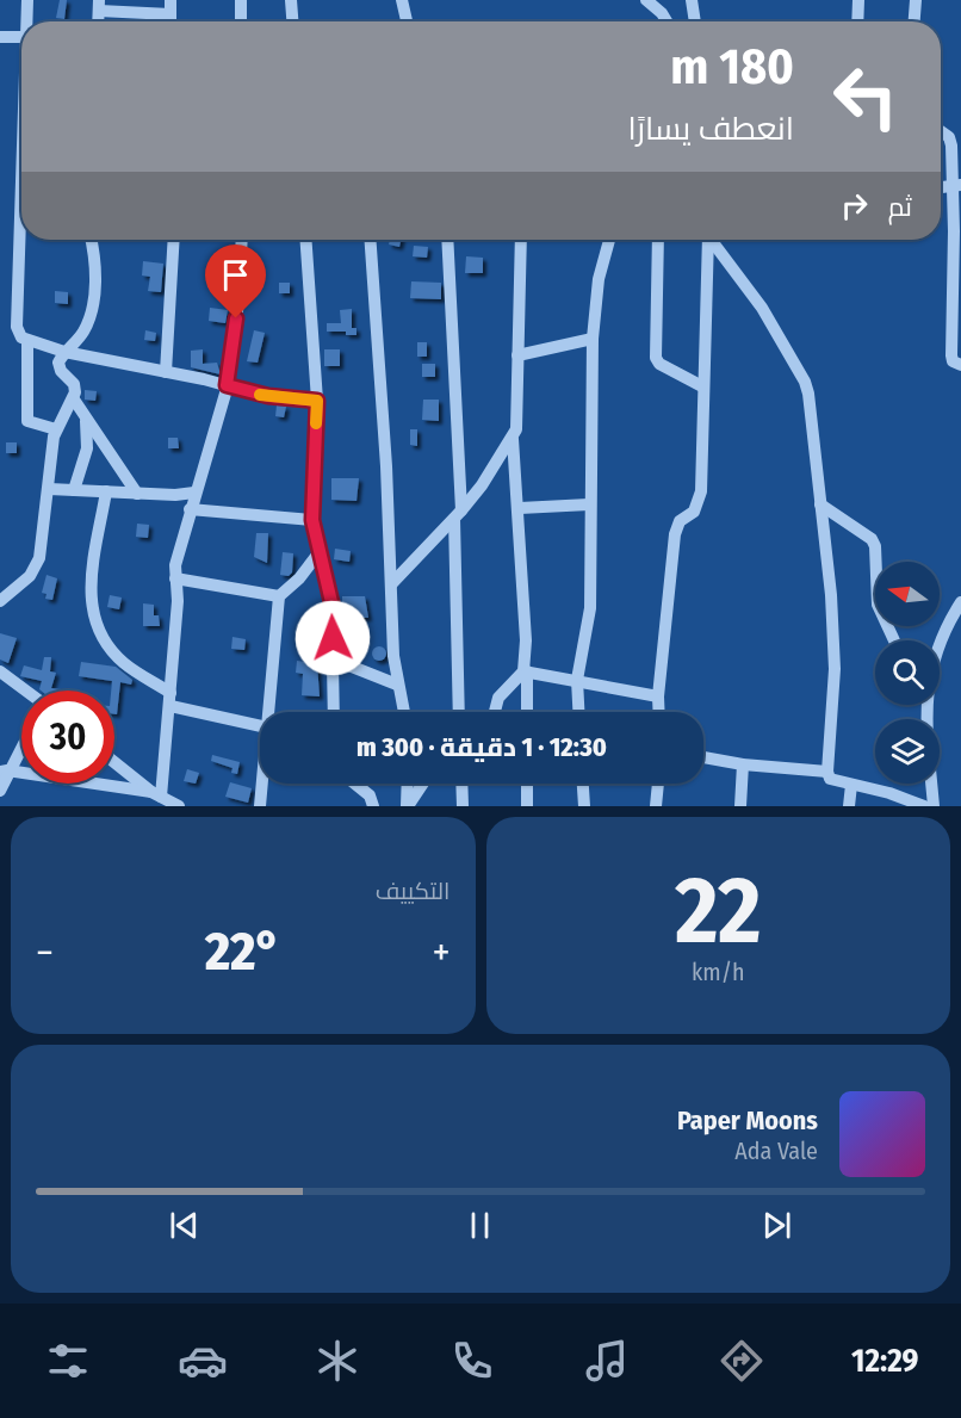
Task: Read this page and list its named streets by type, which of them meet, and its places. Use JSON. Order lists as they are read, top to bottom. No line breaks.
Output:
{"north":"left","page":{"turn":["180 m","انعطف يسارًا"],"then":"ثم","limit":"30","trip":"12:30 · 1 دقيقة · 300 m","tile":[["22","km/h"],"التكييف"],"heat":["−","22°","+"],"song":["Paper Moons","Ada Vale"],"tabs":"12:29"}}
